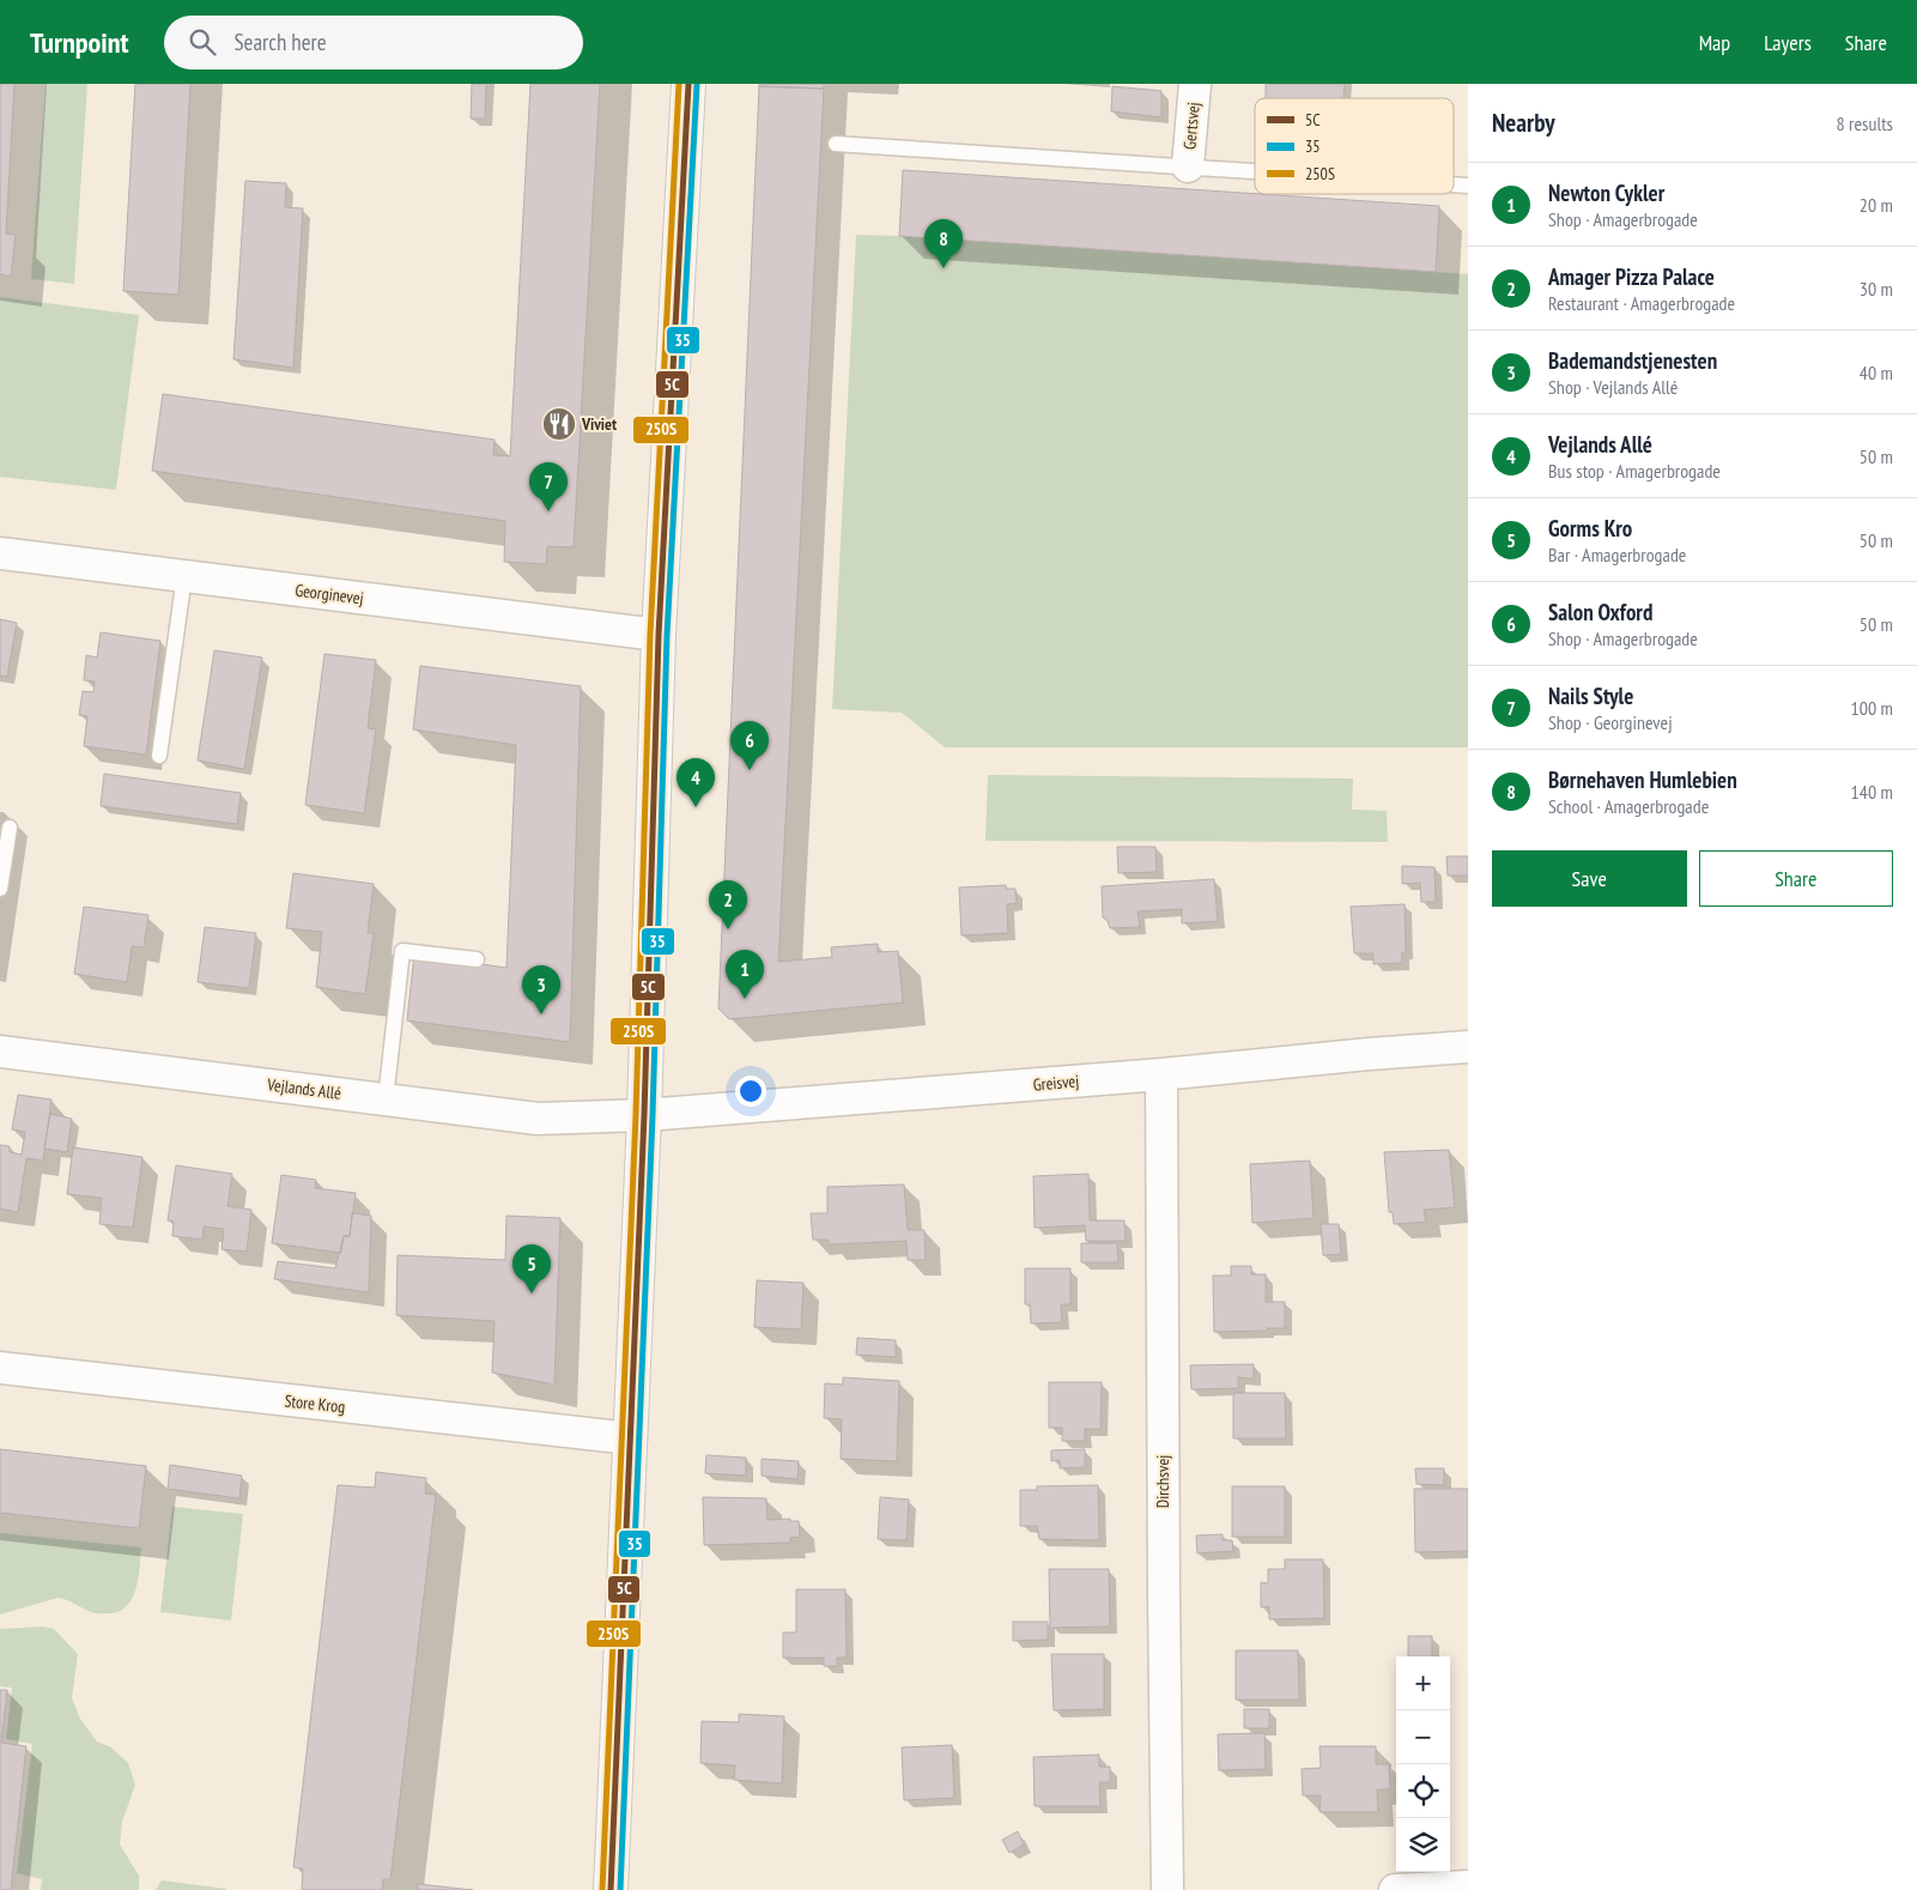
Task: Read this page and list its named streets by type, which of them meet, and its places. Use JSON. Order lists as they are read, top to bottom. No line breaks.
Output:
{"streets":{"street":["Gertsvej","Georginevej","Greisvej","Vejlands Allé","Store Krog","Dirchsvej"]},"crossings":[["Greisvej","Vejlands Allé"],["Greisvej","Dirchsvej"]],"places":{"restaurant":["Viviet"]},"lines":["transit line 5C","transit line 35","transit line 250S"],"legend":["5C","35","250S"],"page":{"header":"Turnpoint","search":"Search here","nav":["Map","Layers","Share"],"heading":["Nearby","8 results"],"list":[{"mark":"1","name":"Newton Cykler","note":"Shop · Amagerbrogade","value":"20 m"},{"mark":"2","name":"Amager Pizza Palace","note":"Restaurant · Amagerbrogade","value":"30 m"},{"mark":"3","name":"Bademandstjenesten","note":"Shop · Vejlands Allé","value":"40 m"},{"mark":"4","name":"Vejlands Allé","note":"Bus stop · Amagerbrogade","value":"50 m"},{"mark":"5","name":"Gorms Kro","note":"Bar · Amagerbrogade","value":"50 m"},{"mark":"6","name":"Salon Oxford","note":"Shop · Amagerbrogade","value":"50 m"},{"mark":"7","name":"Nails Style","note":"Shop · Georginevej","value":"100 m"},{"mark":"8","name":"Børnehaven Humlebien","note":"School · Amagerbrogade","value":"140 m"}],"pins":["8","7","6","4","2","1","3","5"],"buttons":["Save","Share"],"map_buttons":["+","−"]}}
